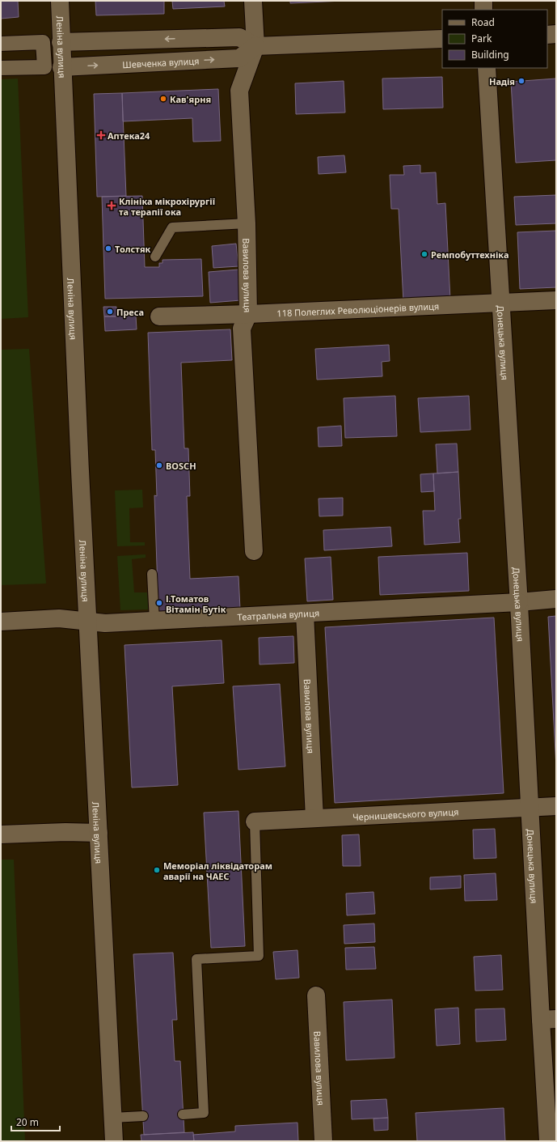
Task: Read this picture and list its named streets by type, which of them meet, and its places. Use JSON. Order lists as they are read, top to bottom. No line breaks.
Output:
{"streets":{"street":["Леніна вулиця","Шевченка вулиця","Вавилова вулиця","118 Полеглих Революціонерів вулиця","Донецька вулиця","Театральна вулиця","Чернишевського вулиця"]},"crossings":[["Леніна вулиця","Шевченка вулиця"],["Леніна вулиця","Театральна вулиця"],["Шевченка вулиця","Вавилова вулиця"],["Вавилова вулиця","118 Полеглих Революціонерів вулиця"],["Вавилова вулиця","Театральна вулиця"],["Вавилова вулиця","Чернишевського вулиця"],["118 Полеглих Революціонерів вулиця","Донецька вулиця"],["Донецька вулиця","Театральна вулиця"],["Донецька вулиця","Чернишевського вулиця"]],"places":{"other":["Надія","Кав'ярня","Толстяк","Ремпобуттехніка","Преса","BOSCH","І.Томатов Вітамін Бутік","Меморіал ліквідаторам аварії на ЧАЕС"],"health":["Аптека24","Клініка мікрохірургії та терапії ока"]},"legend":["Road","Park","Building"],"scale_bar":"20 m"}
